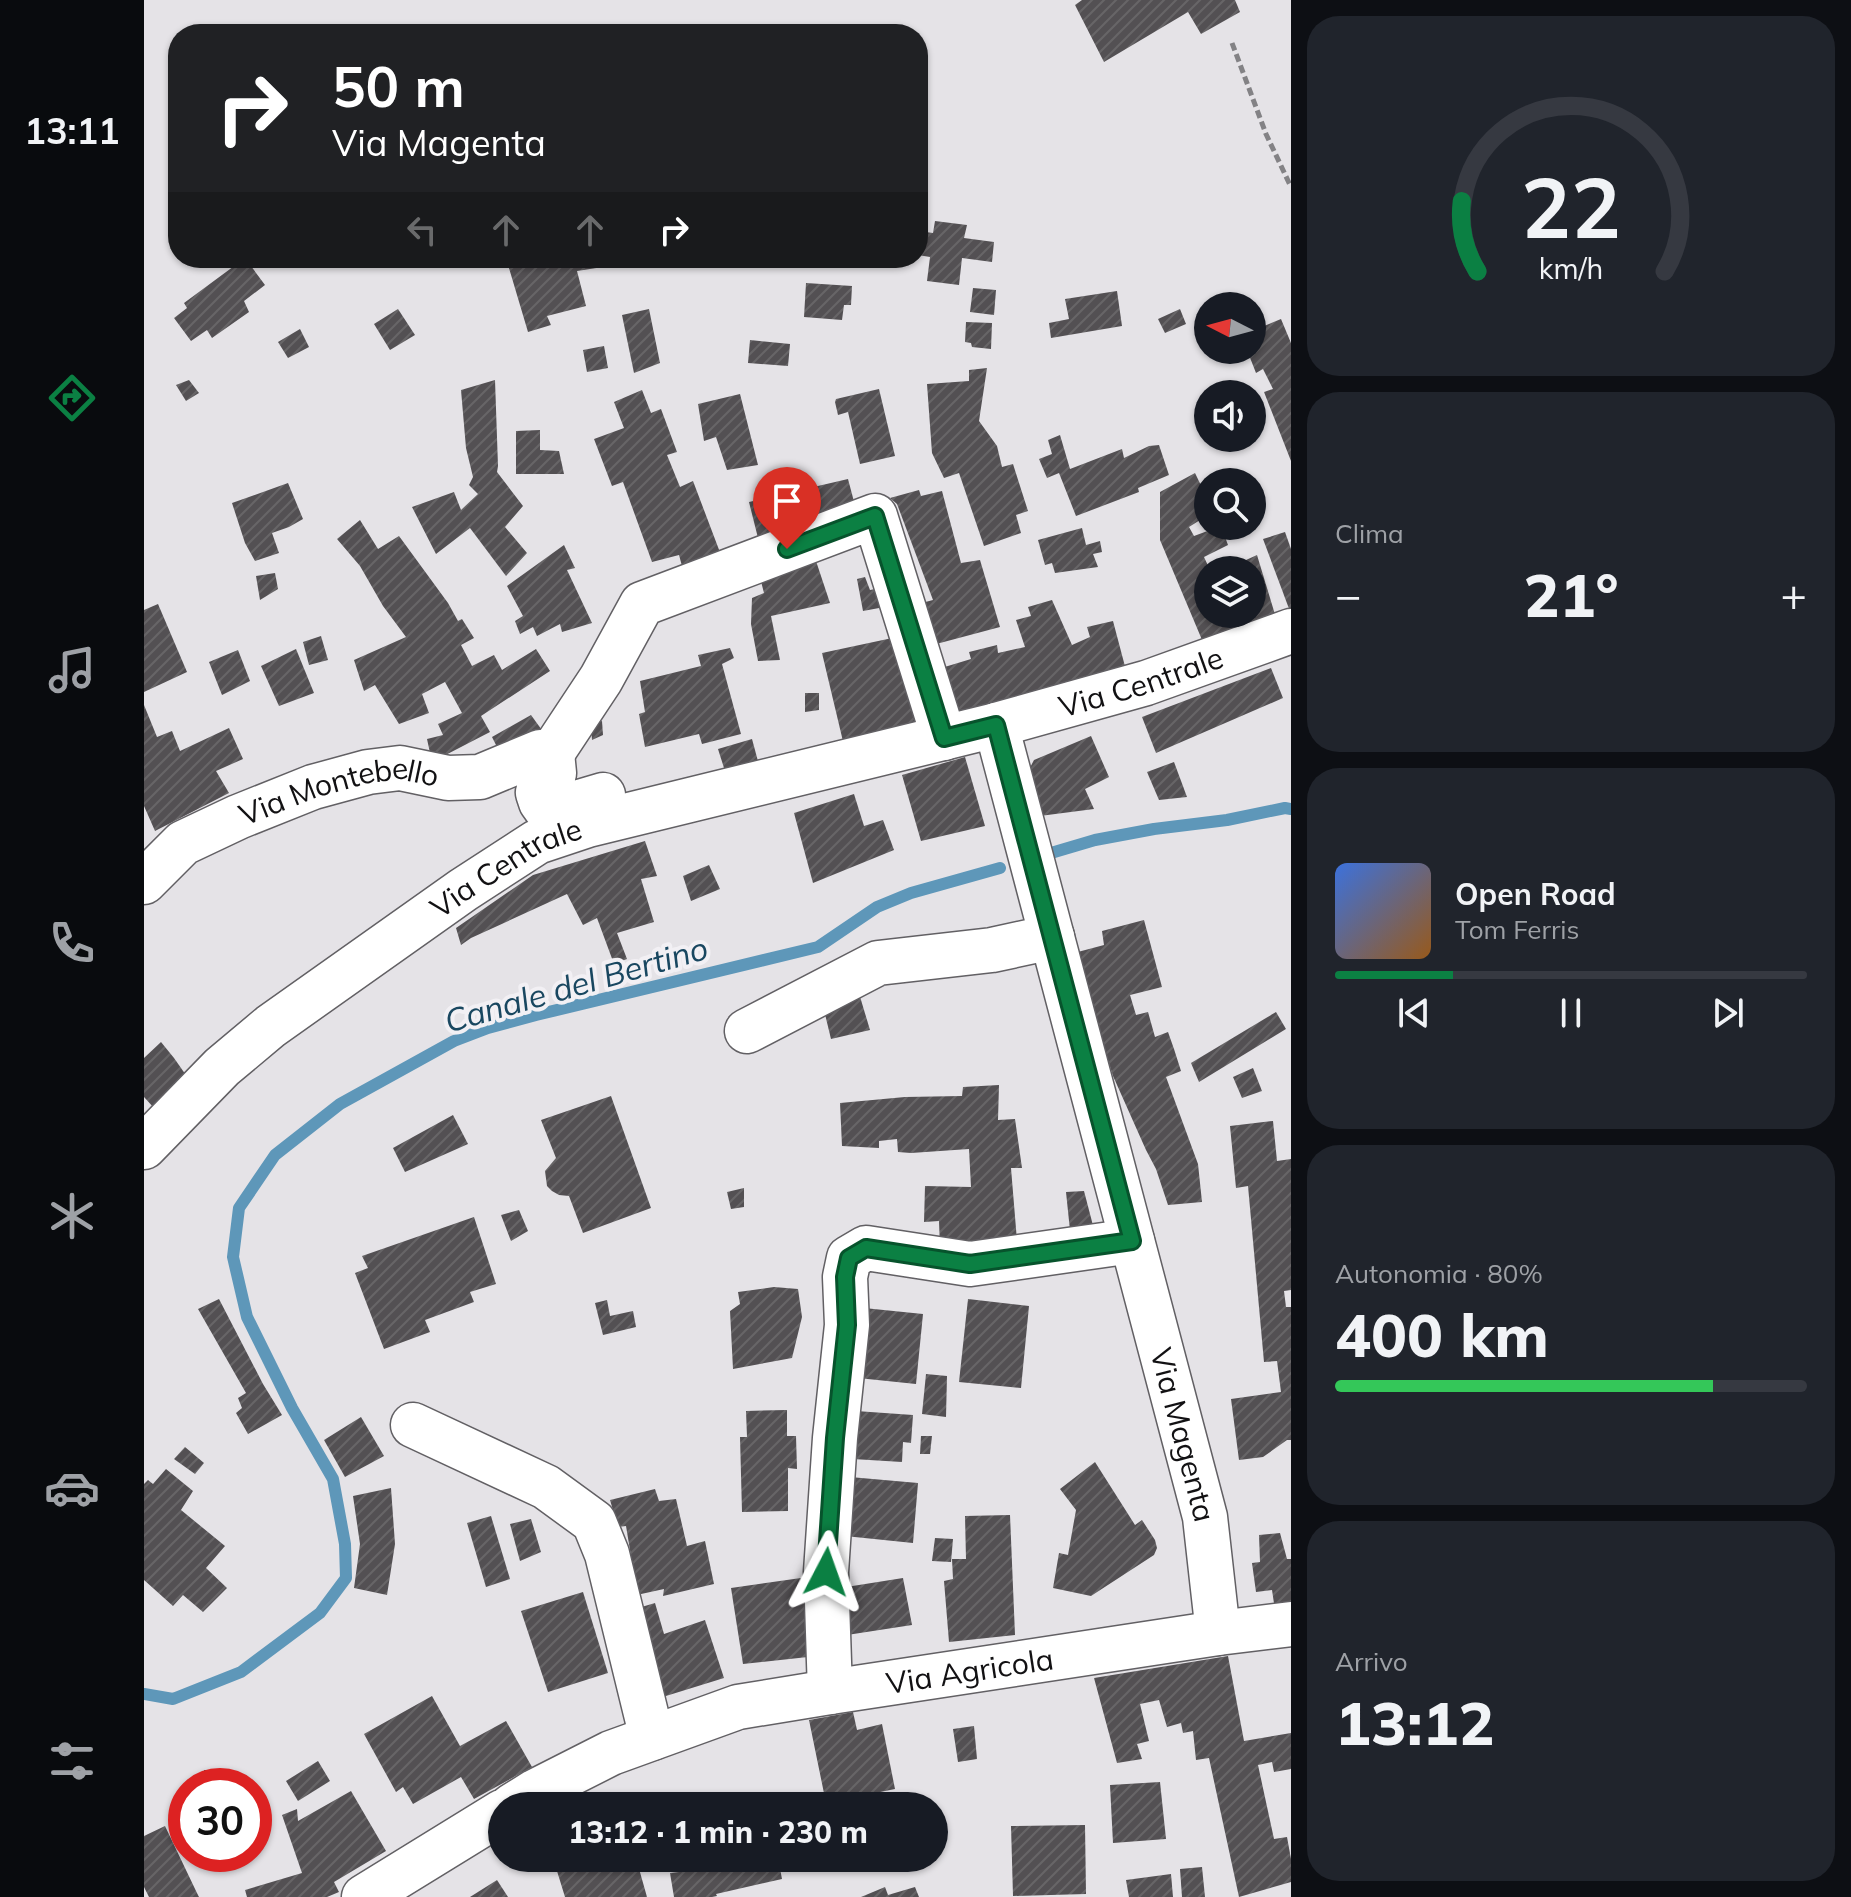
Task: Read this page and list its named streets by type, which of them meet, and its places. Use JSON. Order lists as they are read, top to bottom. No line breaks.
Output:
{"streets":{"street":["Via Centrale","Via Montebello","Via Magenta","Via Agricola"]},"crossings":[["Via Centrale","Via Magenta"],["Via Magenta","Via Agricola"]],"water":["Canale del Bertino"],"north":"left","page":{"tabs":"13:11","turn":["50 m","Via Magenta"],"tile":["Clima",["Autonomia · 80%","400 km"],["Arrivo","13:12"]],"heat":["−","21°","+"],"song":["Open Road","Tom Ferris"],"limit":"30","trip":"13:12 · 1 min · 230 m","gauge":["22","km/h"]}}
